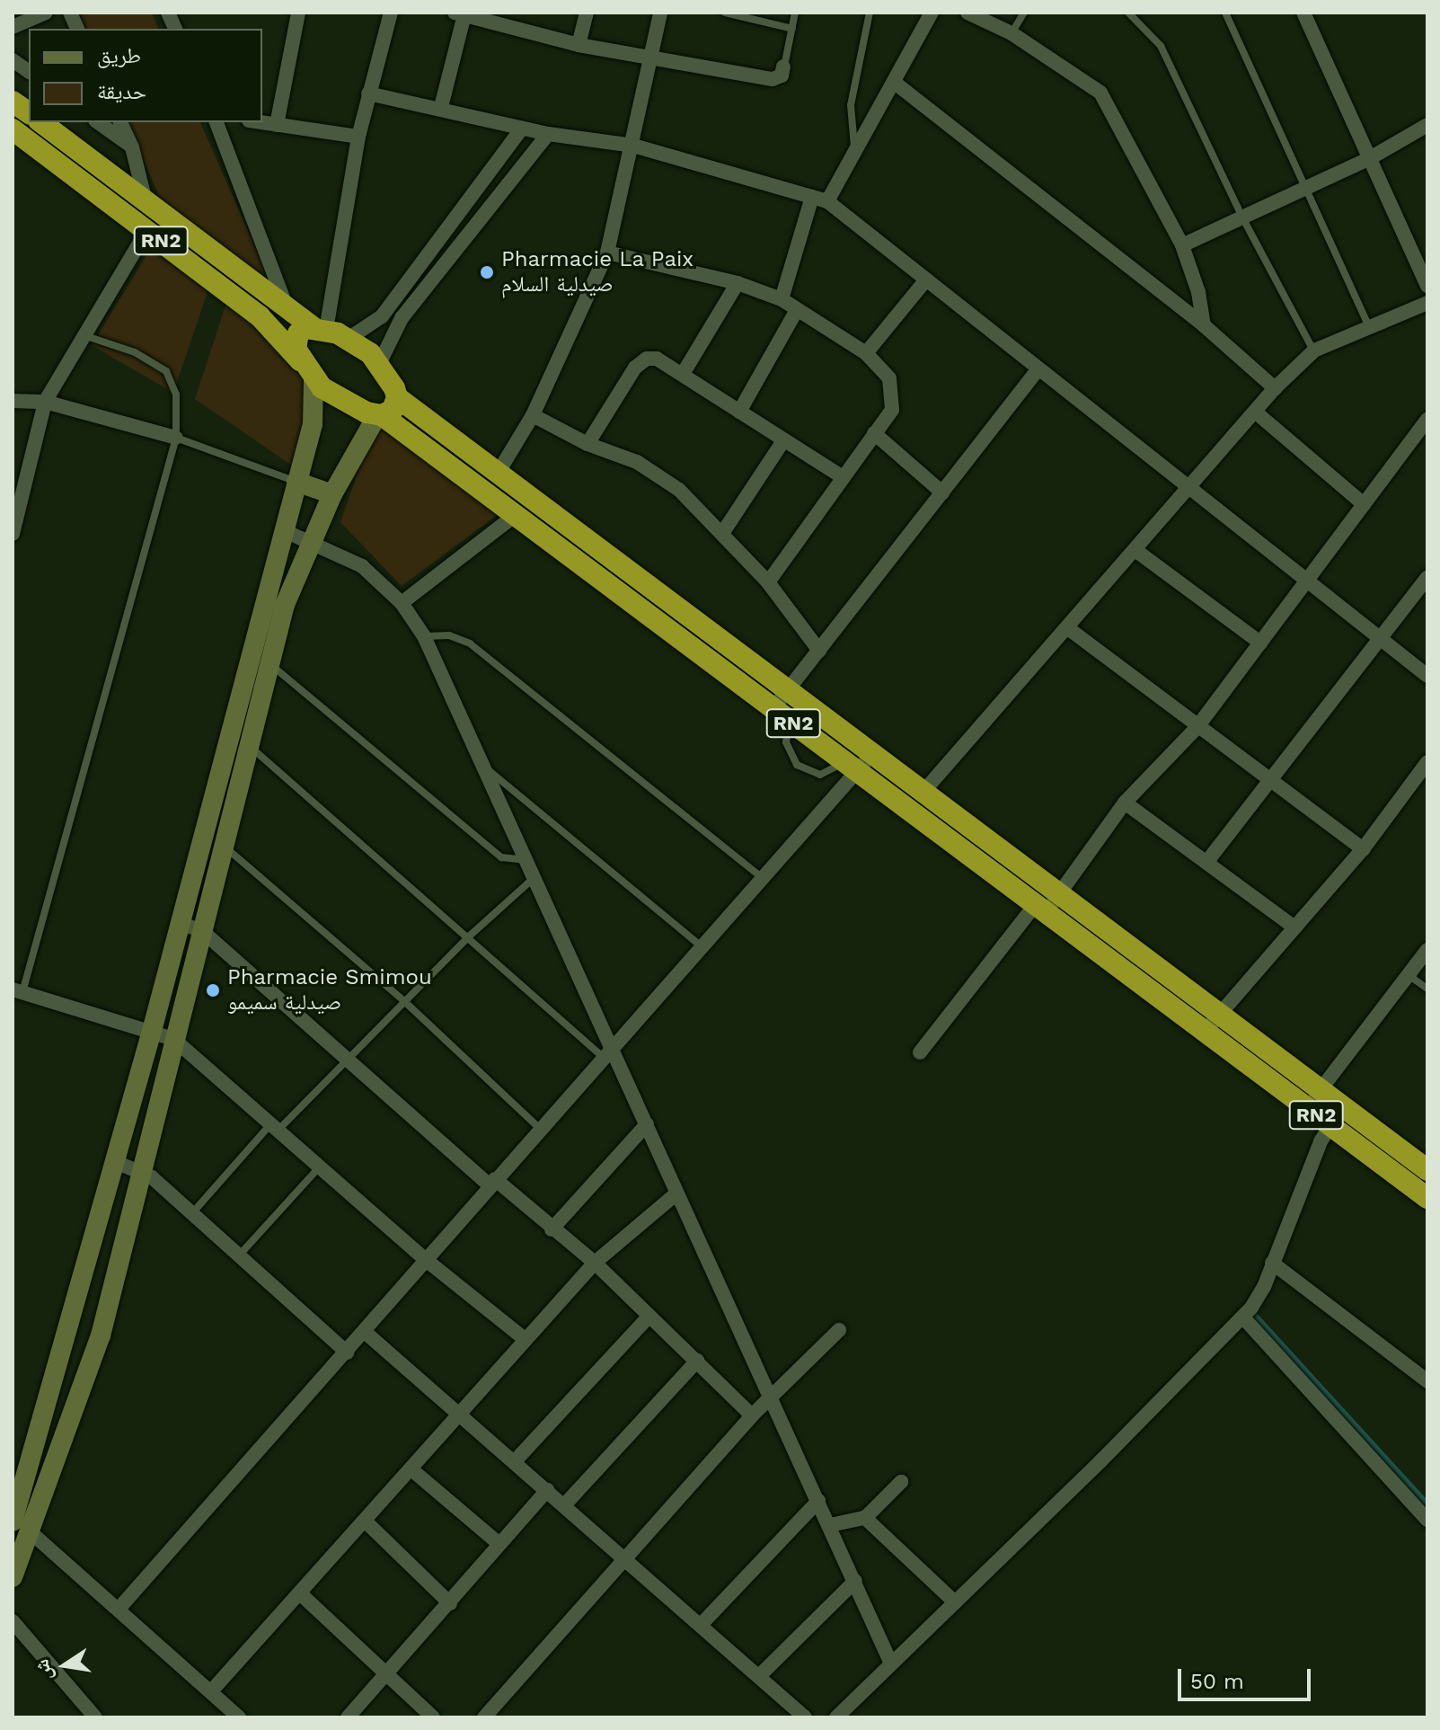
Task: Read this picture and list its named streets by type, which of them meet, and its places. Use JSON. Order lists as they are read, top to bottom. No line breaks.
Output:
{"streets":{"highway":["RN2"]},"places":["Pharmacie La Paix صيدلية السلام","Pharmacie Smimou صيدلية سميمو"],"legend":["طريق","حديقة"],"scale_bar":"50 m","north":"left"}
